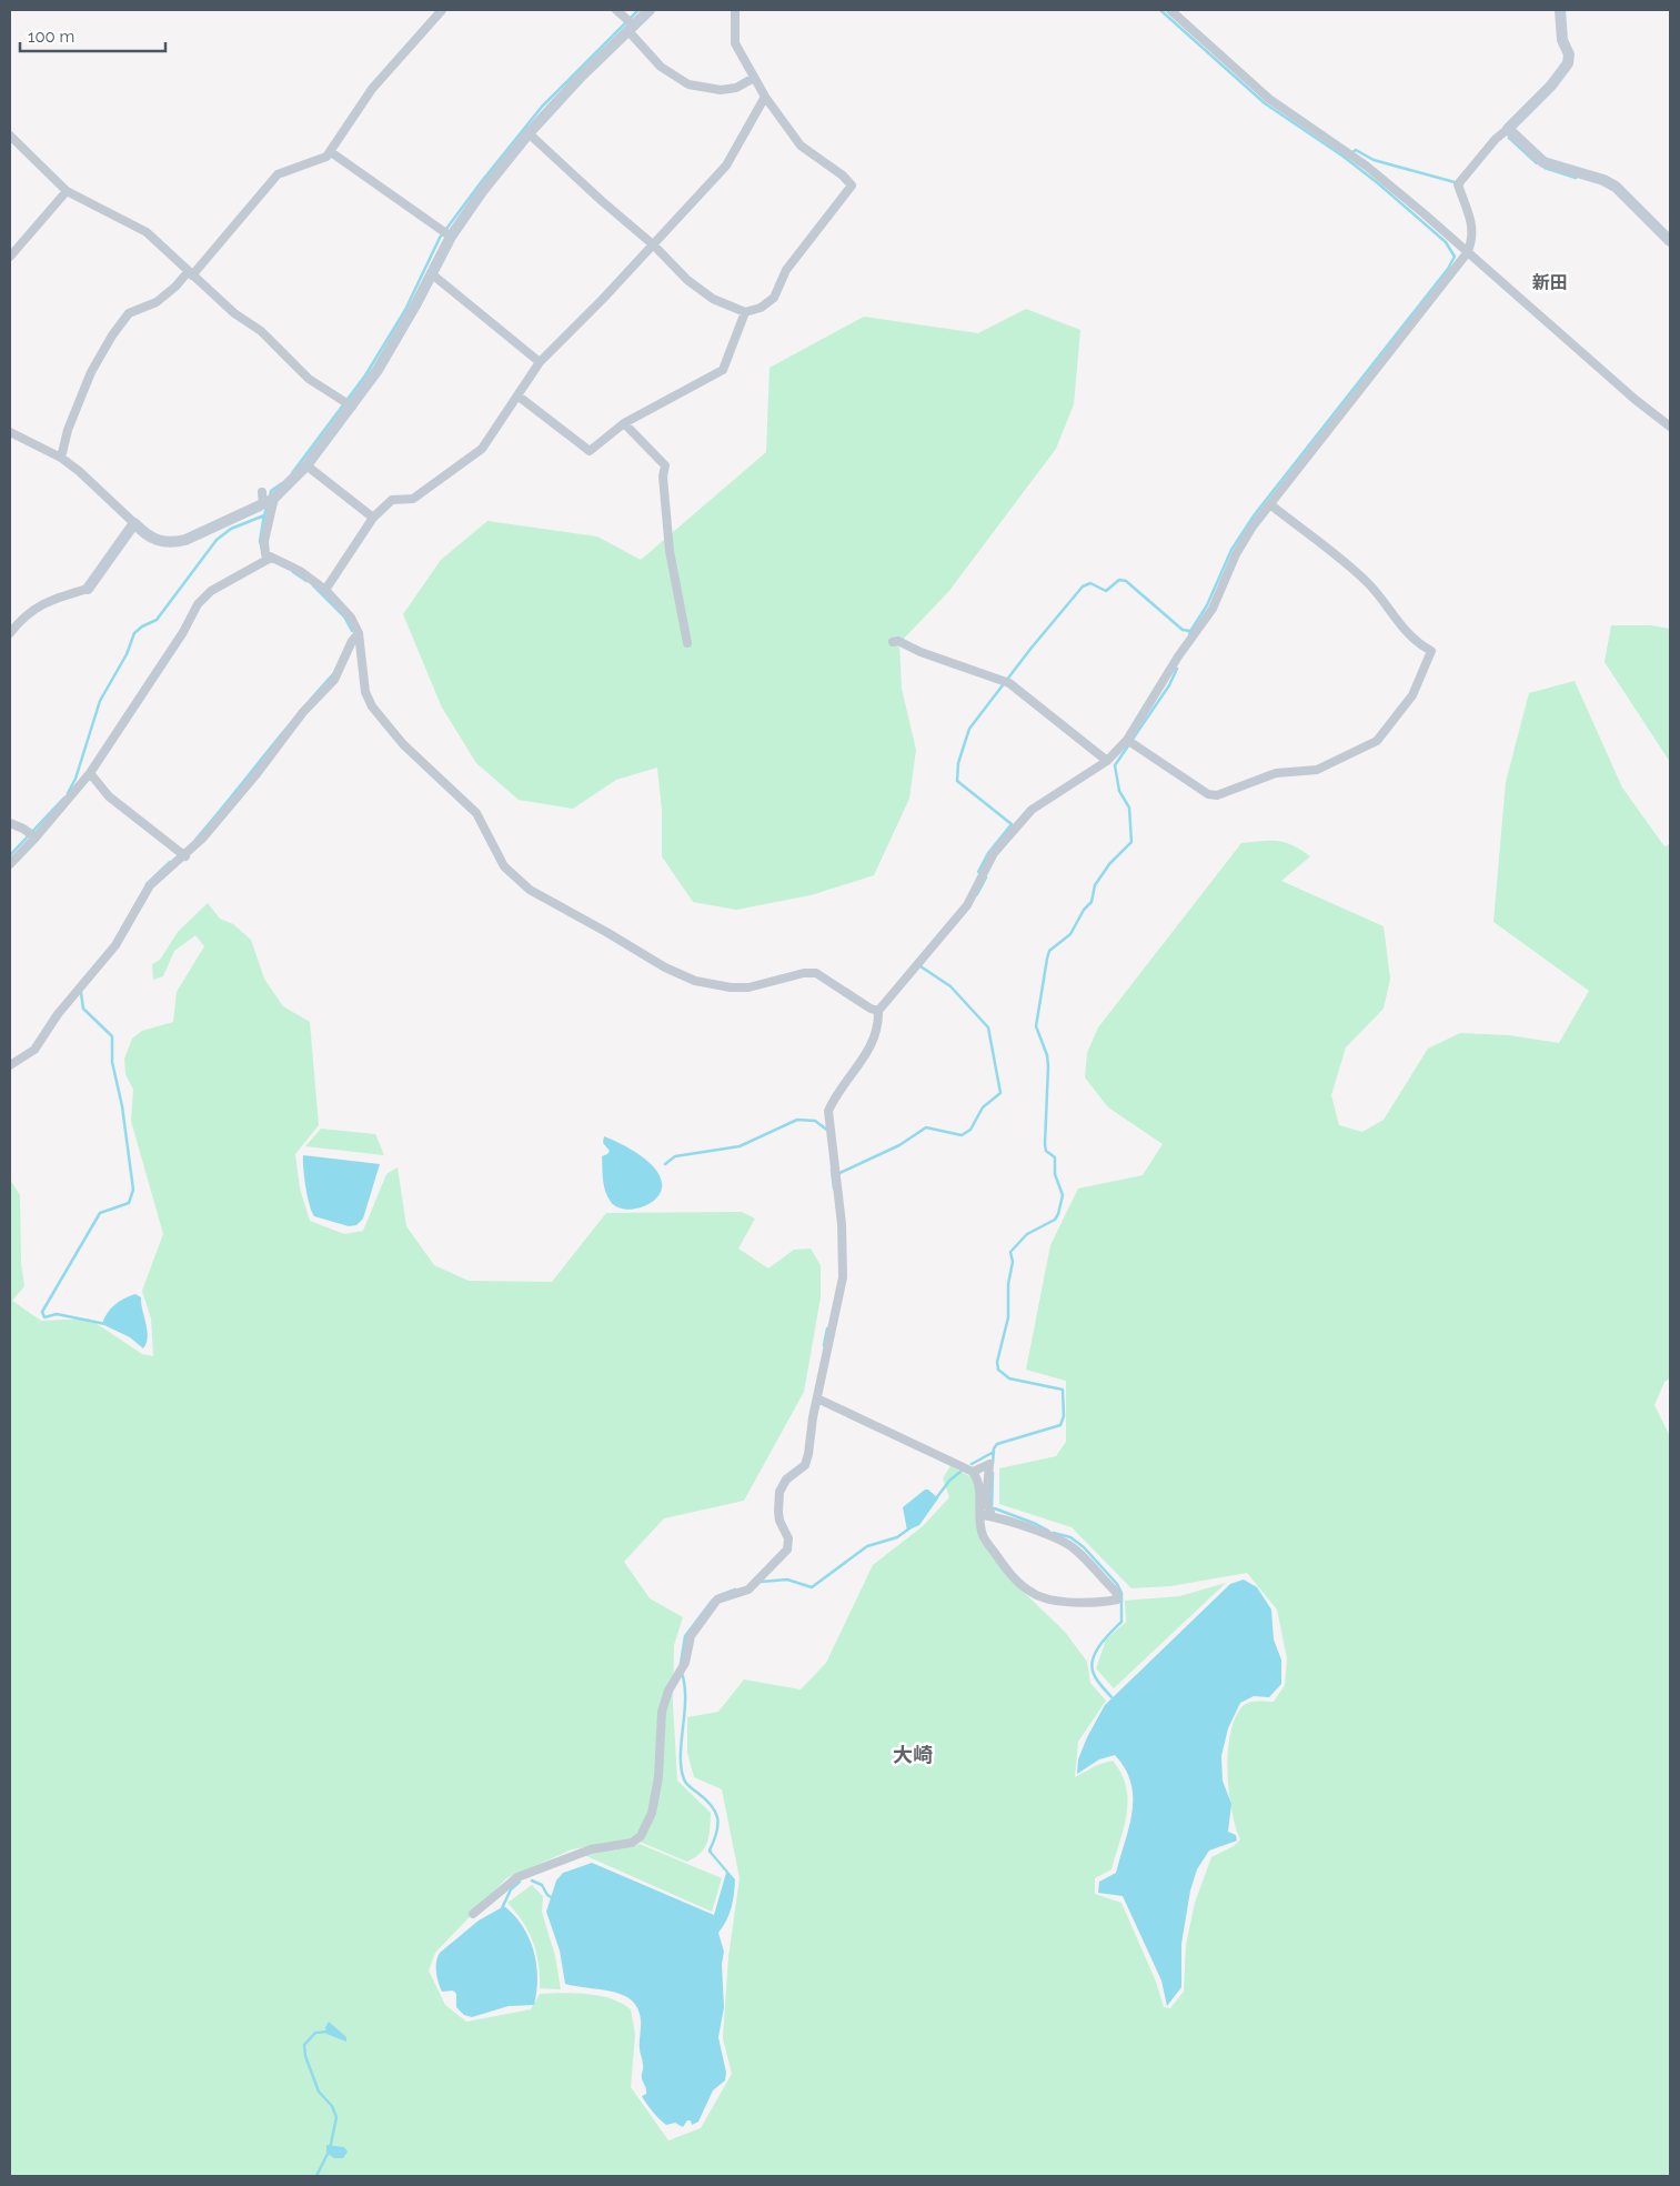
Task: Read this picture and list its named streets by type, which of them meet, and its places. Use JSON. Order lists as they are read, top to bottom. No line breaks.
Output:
{"districts":["新田","大崎"],"scale_bar":"100 m"}
